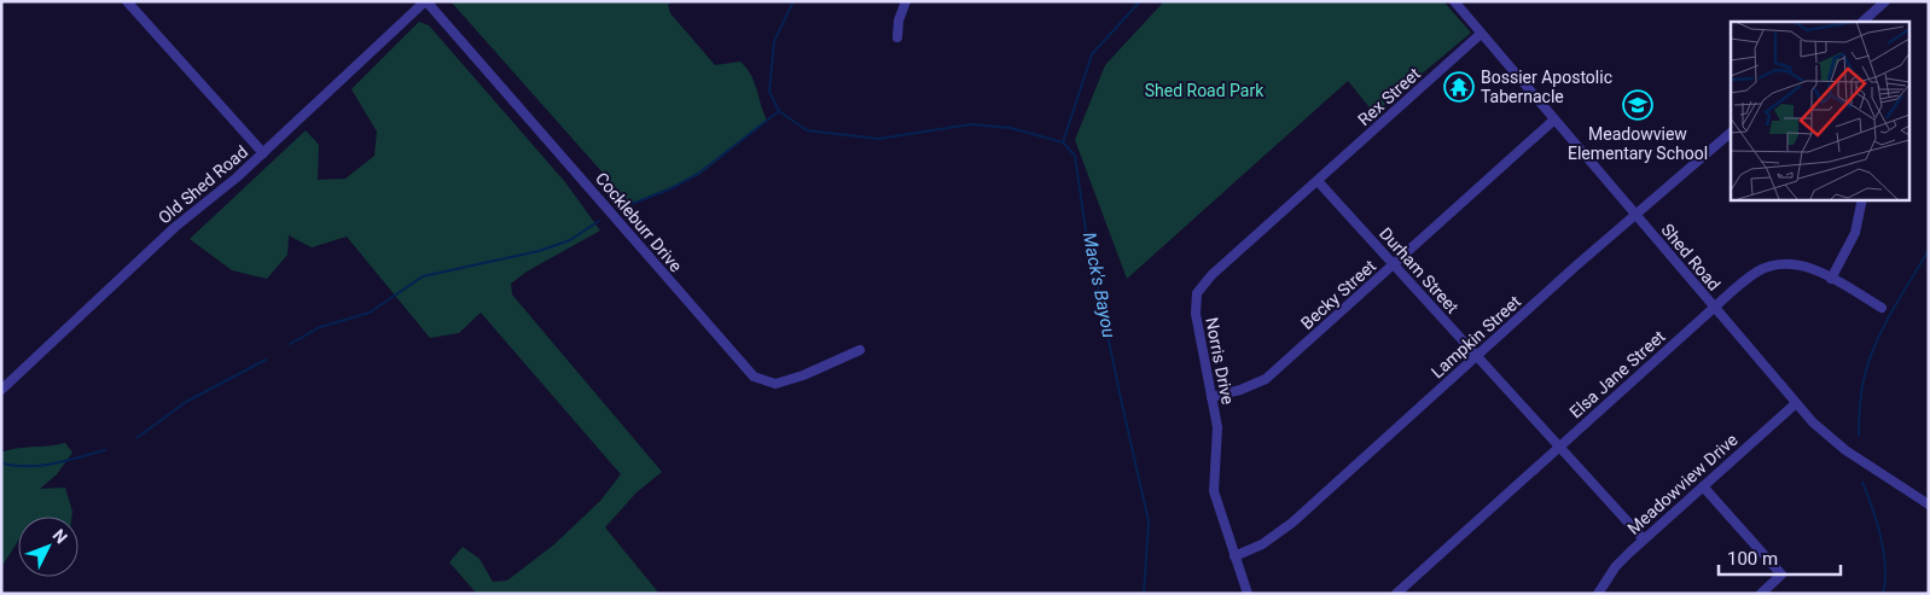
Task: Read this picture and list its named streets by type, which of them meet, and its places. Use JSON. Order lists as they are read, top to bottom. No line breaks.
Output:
{"streets":{"street":["Rex Street","Old Shed Road","Cockleburr Drive","Shed Road","Durham Street","Becky Street","Lampkin Street","Norris Drive","Elsa Jane Street","Meadowview Drive"]},"crossings":[["Rex Street","Shed Road"],["Rex Street","Durham Street"],["Rex Street","Norris Drive"],["Old Shed Road","Cockleburr Drive"],["Shed Road","Becky Street"],["Shed Road","Lampkin Street"],["Shed Road","Elsa Jane Street"],["Shed Road","Meadowview Drive"],["Durham Street","Becky Street"],["Durham Street","Lampkin Street"],["Durham Street","Norris Drive"],["Durham Street","Elsa Jane Street"],["Durham Street","Meadowview Drive"],["Becky Street","Norris Drive"],["Lampkin Street","Norris Drive"]],"water":["Mack's Bayou"],"parks":["Shed Road Park"],"places":{"temple":["Bossier Apostolic Tabernacle"],"school or university":["Meadowview Elementary School"]},"scale_bar":"100 m","north":"top right"}
